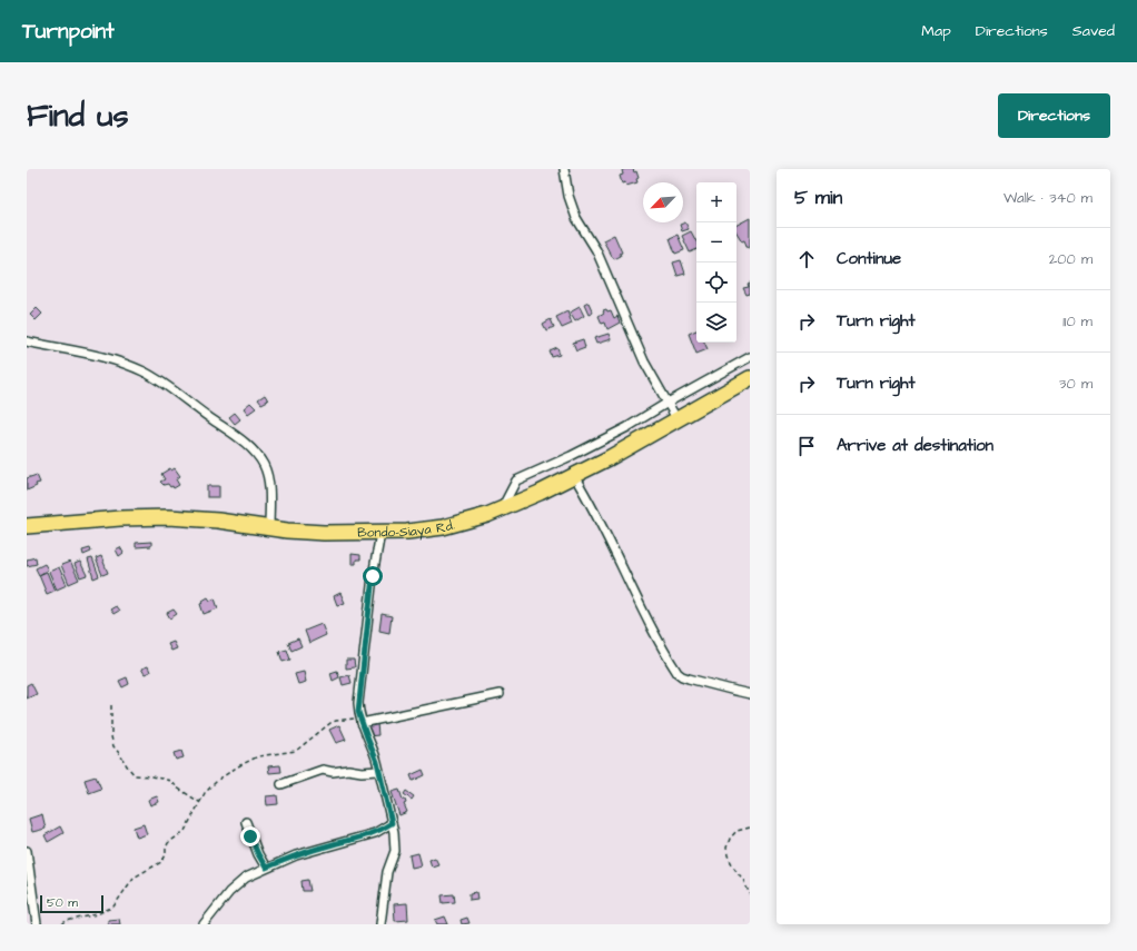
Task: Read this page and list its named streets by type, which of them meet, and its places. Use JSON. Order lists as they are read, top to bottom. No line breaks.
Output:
{"streets":{"highway":["Bondo-Siaya Rd."]},"scale_bar":"50 m","north":"bottom left","page":{"header":"Turnpoint","nav":["Map","Directions","Saved"],"buttons":"Directions","title":"Find us","heading":["5 min","Walk · 340 m"],"map_buttons":["+","−"],"list":[["Continue","200 m"],["Turn right","110 m"],["Turn right","30 m"],"Arrive at destination"],"scale":"50 m"}}
